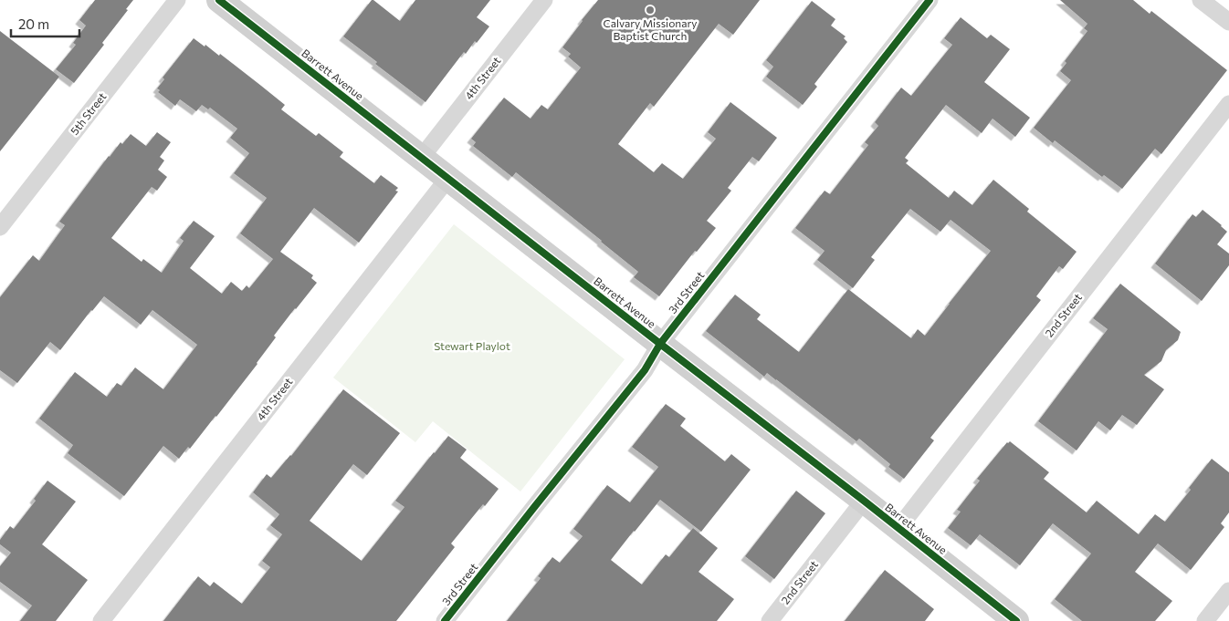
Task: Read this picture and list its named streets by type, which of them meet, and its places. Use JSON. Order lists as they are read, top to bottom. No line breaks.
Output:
{"streets":{"main road":["Barrett Avenue"],"street":["4th Street","5th Street","3rd Street","2nd Street"]},"crossings":[["Barrett Avenue","4th Street"],["Barrett Avenue","3rd Street"],["Barrett Avenue","2nd Street"]],"parks":["Stewart Playlot"],"places":["Calvary Missionary Baptist Church"],"scale_bar":"20 m"}
